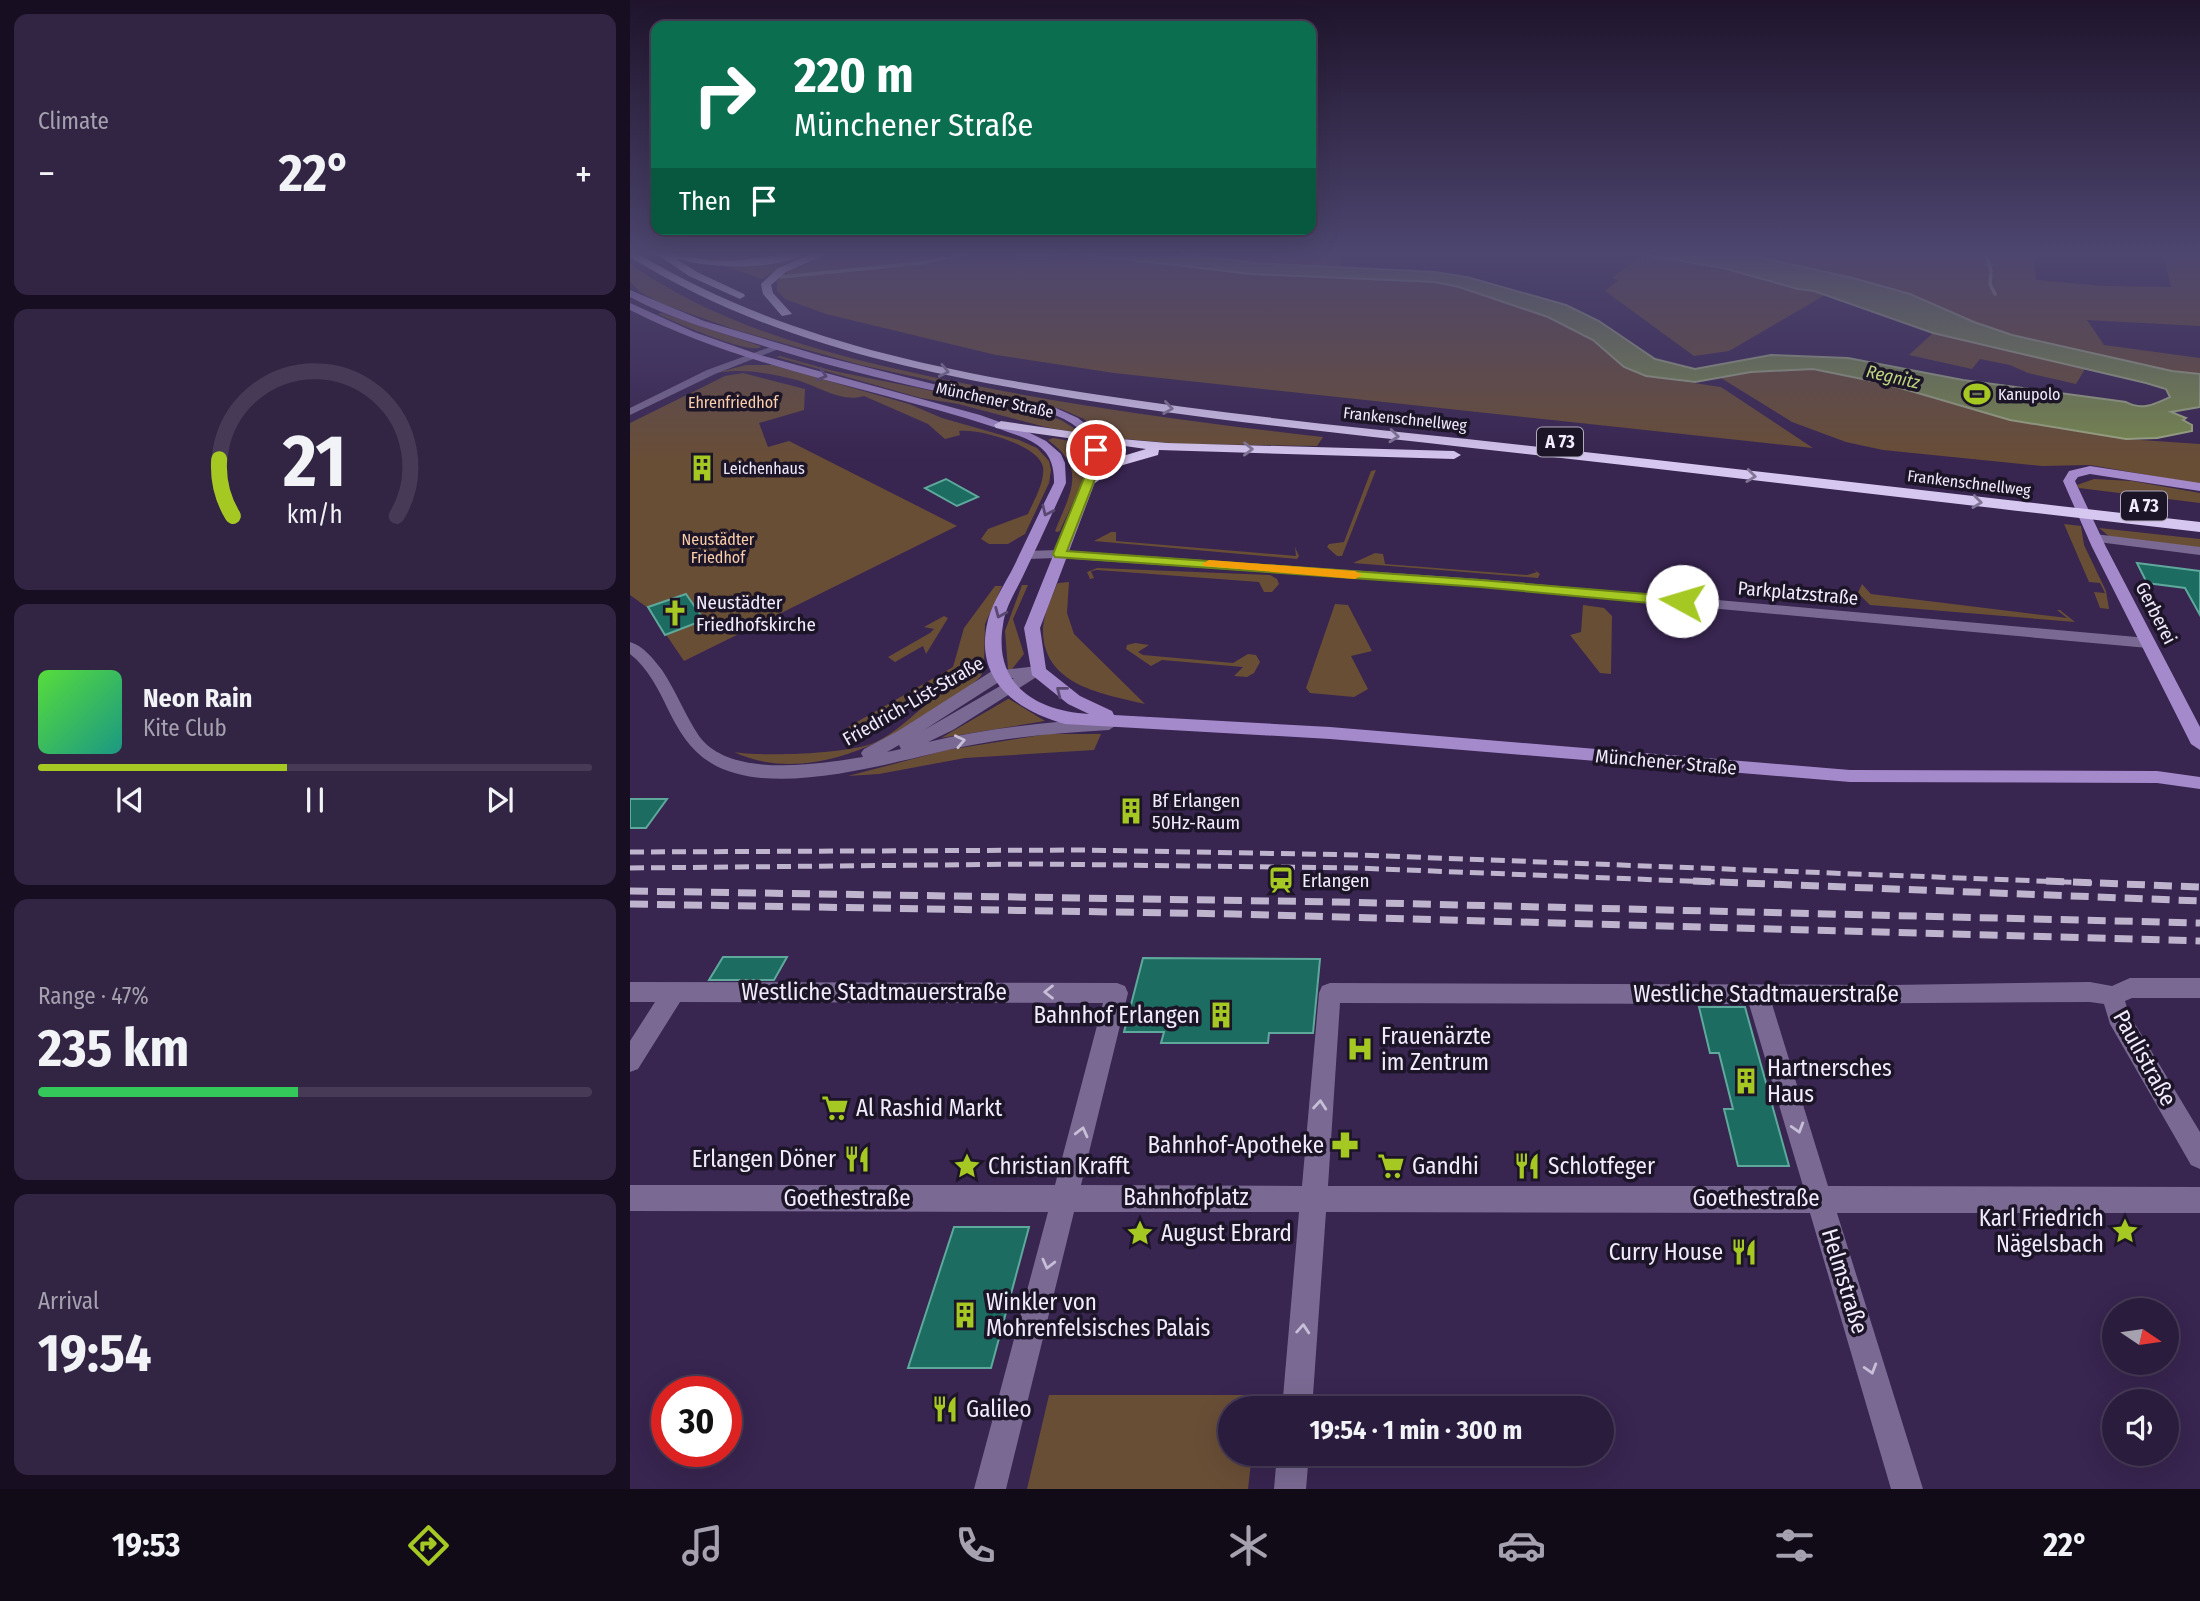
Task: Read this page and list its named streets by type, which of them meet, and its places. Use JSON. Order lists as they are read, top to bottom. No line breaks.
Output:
{"streets":{"highway":["Frankenschnellweg","A 73"],"main road":["Münchener Straße","Gerberei"],"street":["Parkplatzstraße","Friedrich-List-Straße","Westliche Stadtmauerstraße","Paulistraße","Bahnhofplatz","Goethestraße","Helmstraße"]},"crossings":[["Münchener Straße","Parkplatzstraße"],["Münchener Straße","Friedrich-List-Straße"],["Parkplatzstraße","Gerberei"],["Westliche Stadtmauerstraße","Paulistraße"],["Westliche Stadtmauerstraße","Bahnhofplatz"],["Westliche Stadtmauerstraße","Goethestraße"],["Westliche Stadtmauerstraße","Helmstraße"],["Bahnhofplatz","Goethestraße"],["Goethestraße","Helmstraße"]],"one_way":["Helmstraße"],"water":["Regnitz"],"parks":["Ehrenfriedhof","Neustädter Friedhof"],"places":{"sports":["Kanupolo"],"building":["Leichenhaus","Bf Erlangen 50Hz-Raum","Bahnhof Erlangen","Hartnersches Haus","Winkler von Mohrenfelsisches Palais"],"church":["Neustädter Friedhofskirche"],"station":["Erlangen"],"hospital":["Frauenärzte im Zentrum"],"supermarket":["Al Rashid Markt","Gandhi"],"pharmacy":["Bahnhof-Apotheke"],"restaurant":["Erlangen Döner","Schlotfeger","Curry House","Galileo"],"place":["Christian Krafft","Karl Friedrich Nägelsbach","August Ebrard"]},"north":"right","page":{"tile":["Climate",["Range · 47%","235 km"],["Arrival","19:54"]],"turn":["220 m","Münchener Straße"],"heat":["−","22°","+"],"then":"Then","song":["Neon Rain","Kite Club"],"limit":"30","trip":"19:54 · 1 min · 300 m","tabs":["19:53","22°"],"gauge":["21","km/h"]}}
